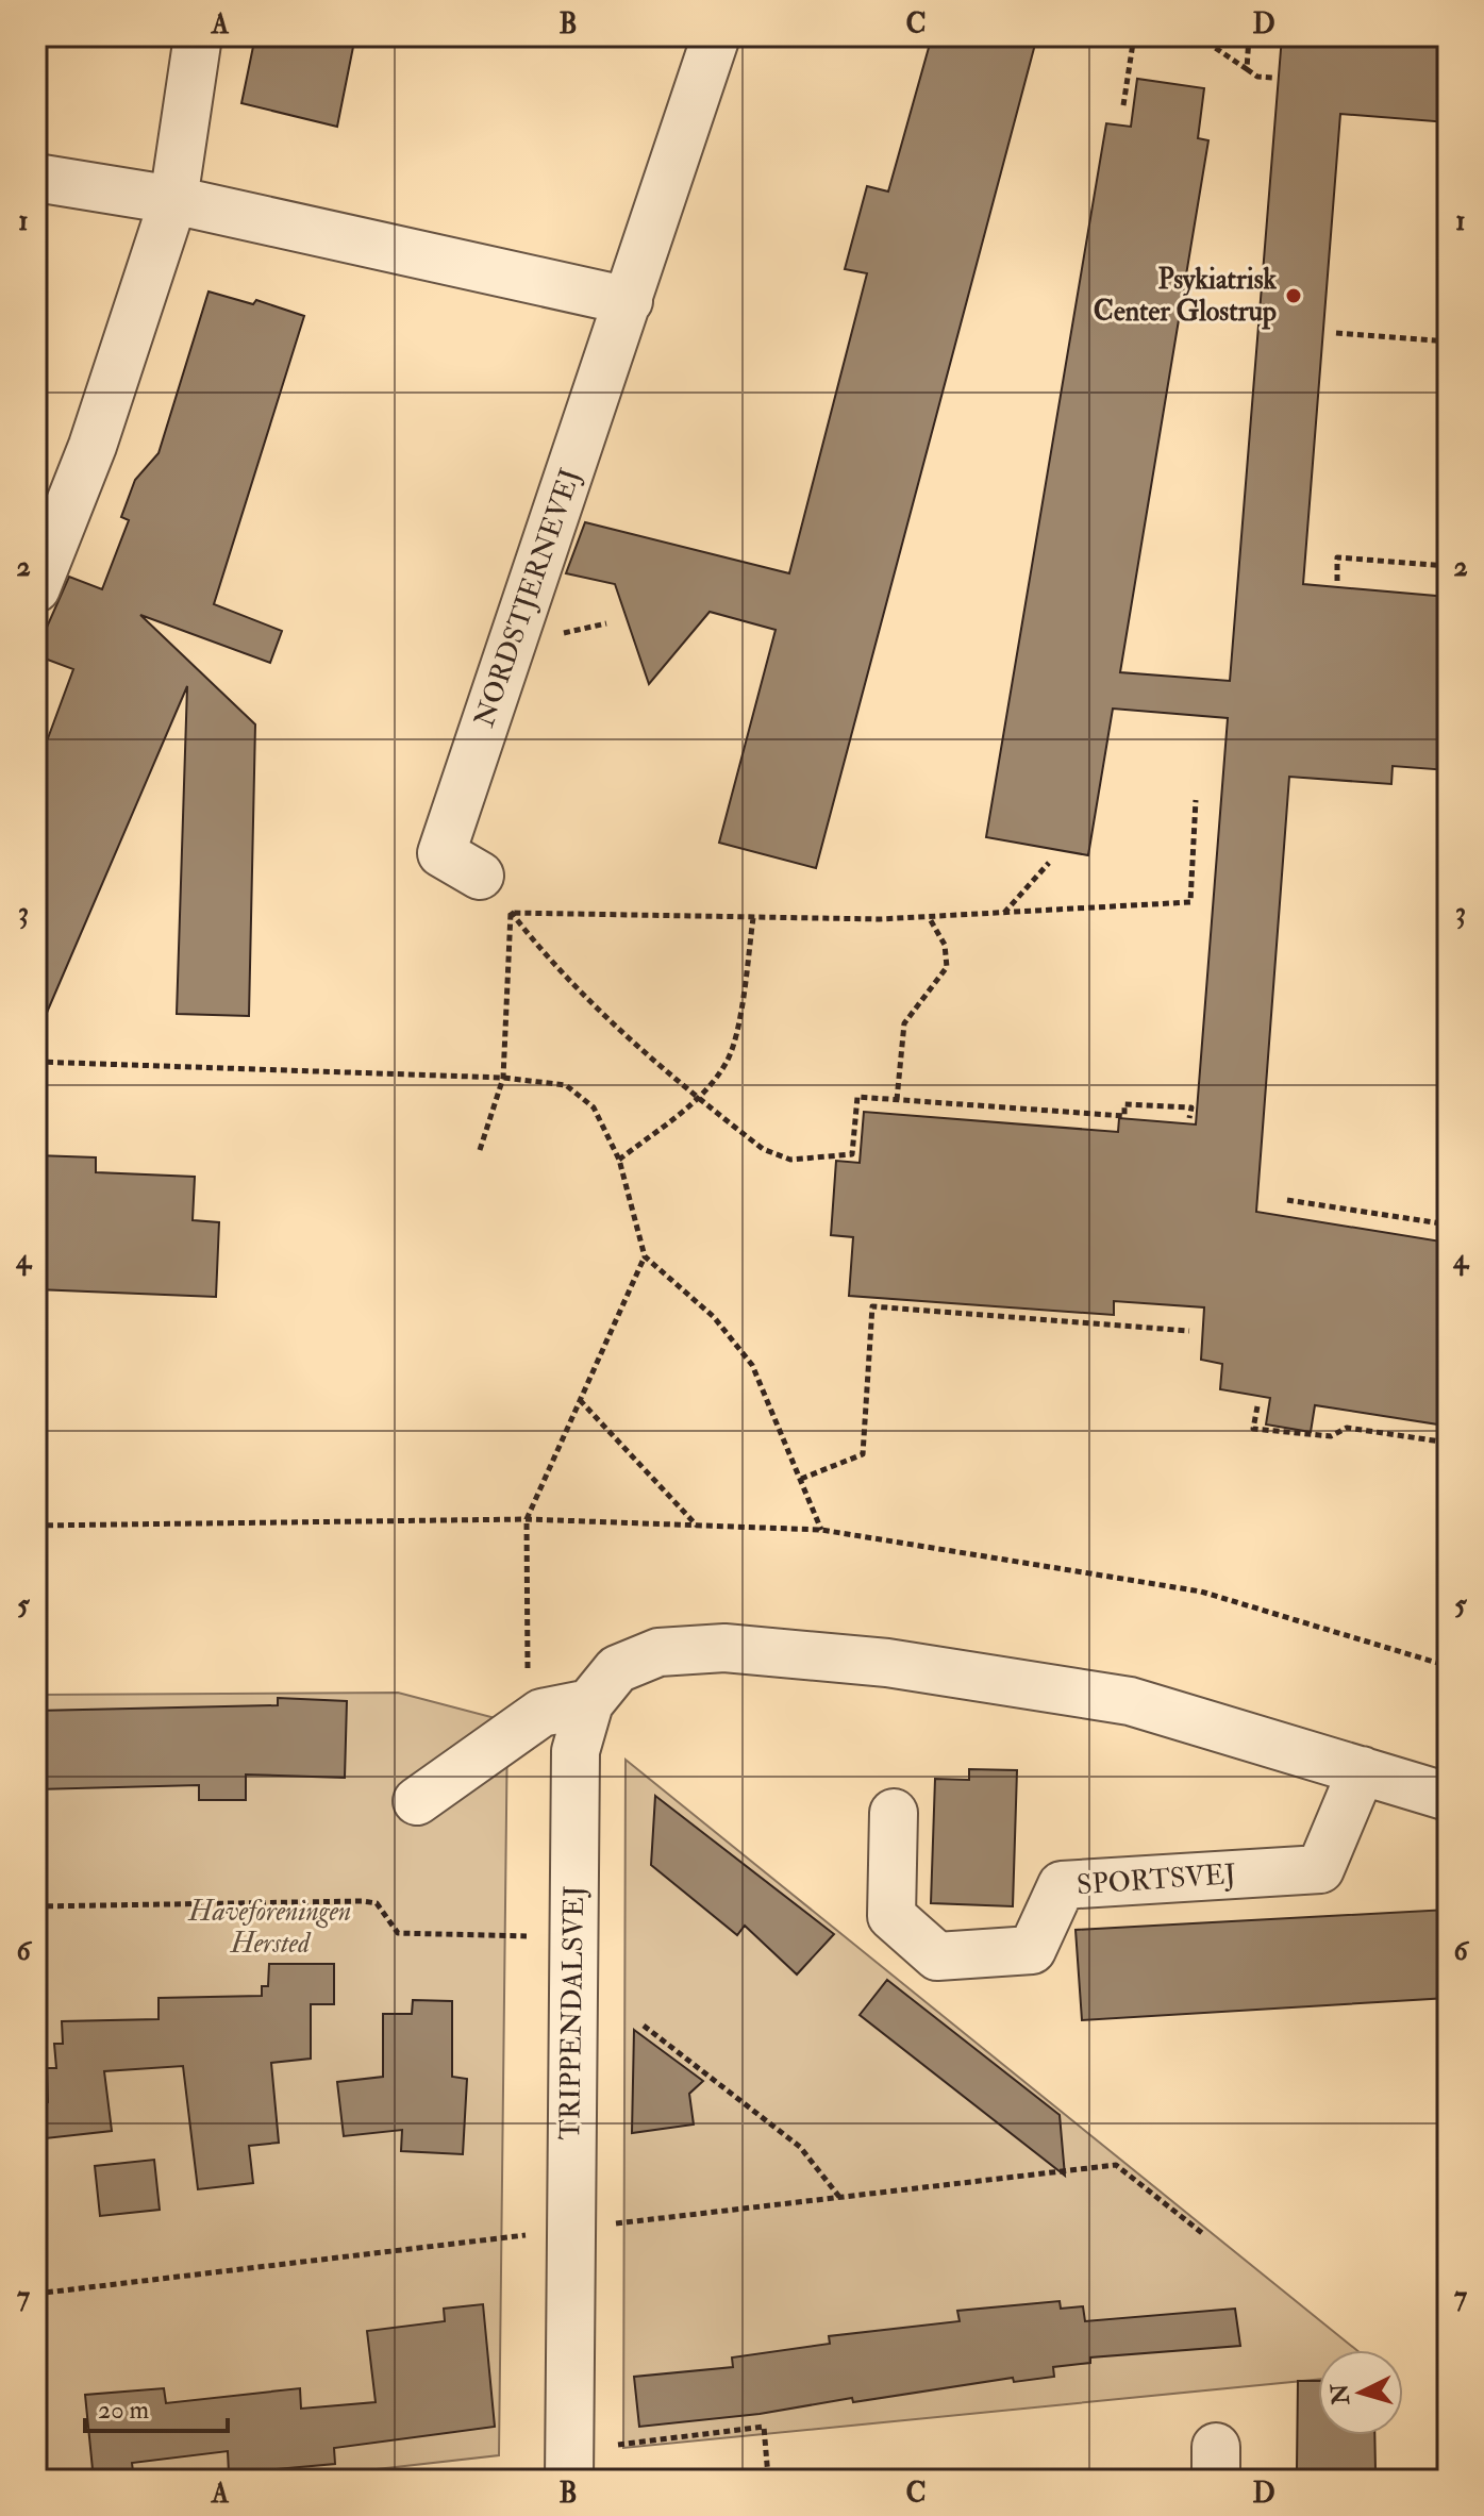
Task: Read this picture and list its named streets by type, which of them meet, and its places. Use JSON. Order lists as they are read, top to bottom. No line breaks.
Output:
{"streets":{"street":["NORDSTJERNEVEJ","SPORTSVEJ","TRIPPENDALSVEJ"]},"crossings":[["SPORTSVEJ","TRIPPENDALSVEJ"]],"parks":["Haveforeningen Hersted"],"places":["Psykiatrisk Center Glostrup"],"scale_bar":"20 m","north":"left","grid":{"columns":["A","B","C","D"],"rows":["1","2","3","4","5","6","7"]}}
